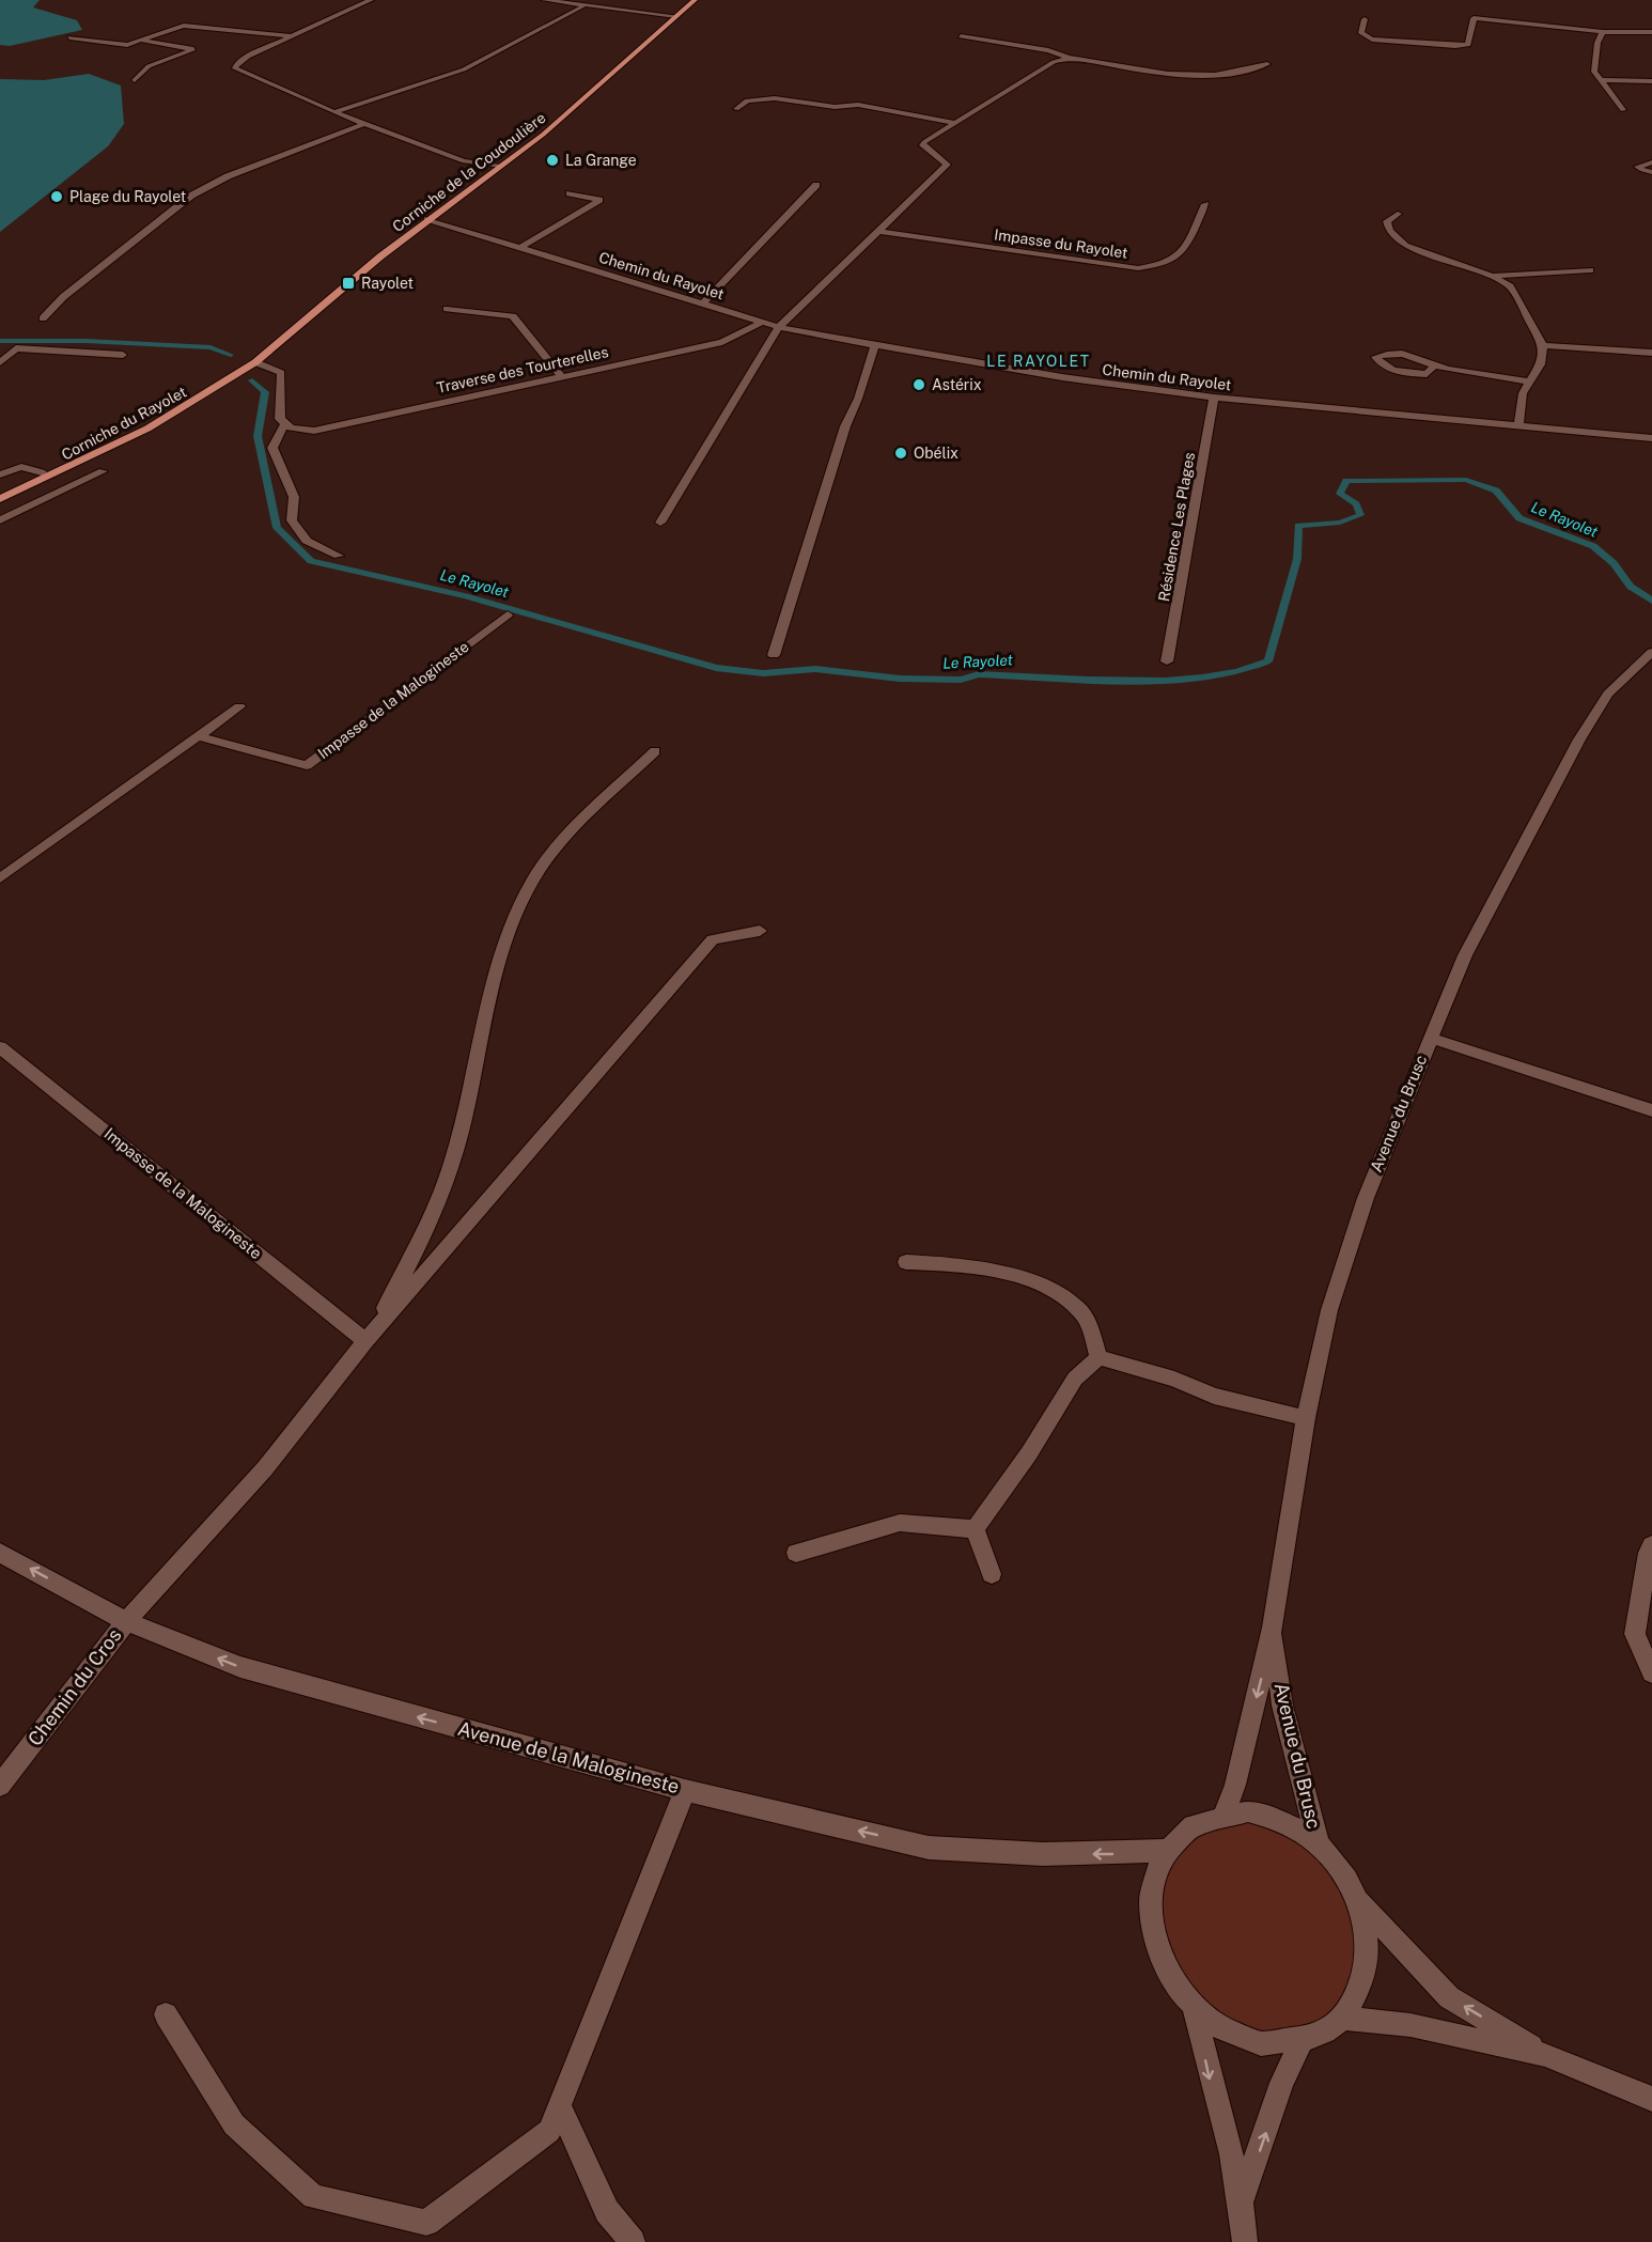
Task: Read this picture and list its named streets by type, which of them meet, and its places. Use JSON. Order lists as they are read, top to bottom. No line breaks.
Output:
{"streets":{"main road":["Corniche de la Coudoulière","Corniche du Rayolet"],"street":["Impasse du Rayolet","Chemin du Rayolet","Traverse des Tourterelles","Résidence Les Plages","Impasse de la Malogineste","Avenue du Brusc","Chemin du Cros","Avenue de la Malogineste"]},"crossings":[["Corniche de la Coudoulière","Chemin du Rayolet"],["Corniche de la Coudoulière","Corniche du Rayolet"],["Chemin du Rayolet","Traverse des Tourterelles"],["Chemin du Rayolet","Résidence Les Plages"],["Impasse de la Malogineste","Chemin du Cros"],["Avenue du Brusc","Avenue de la Malogineste"],["Chemin du Cros","Avenue de la Malogineste"]],"one_way":["Avenue de la Malogineste"],"districts":["LE RAYOLET"],"water":["Le Rayolet"],"places":{"other":["La Grange","Plage du Rayolet","Astérix","Obélix"],"transit":["Rayolet"]}}
